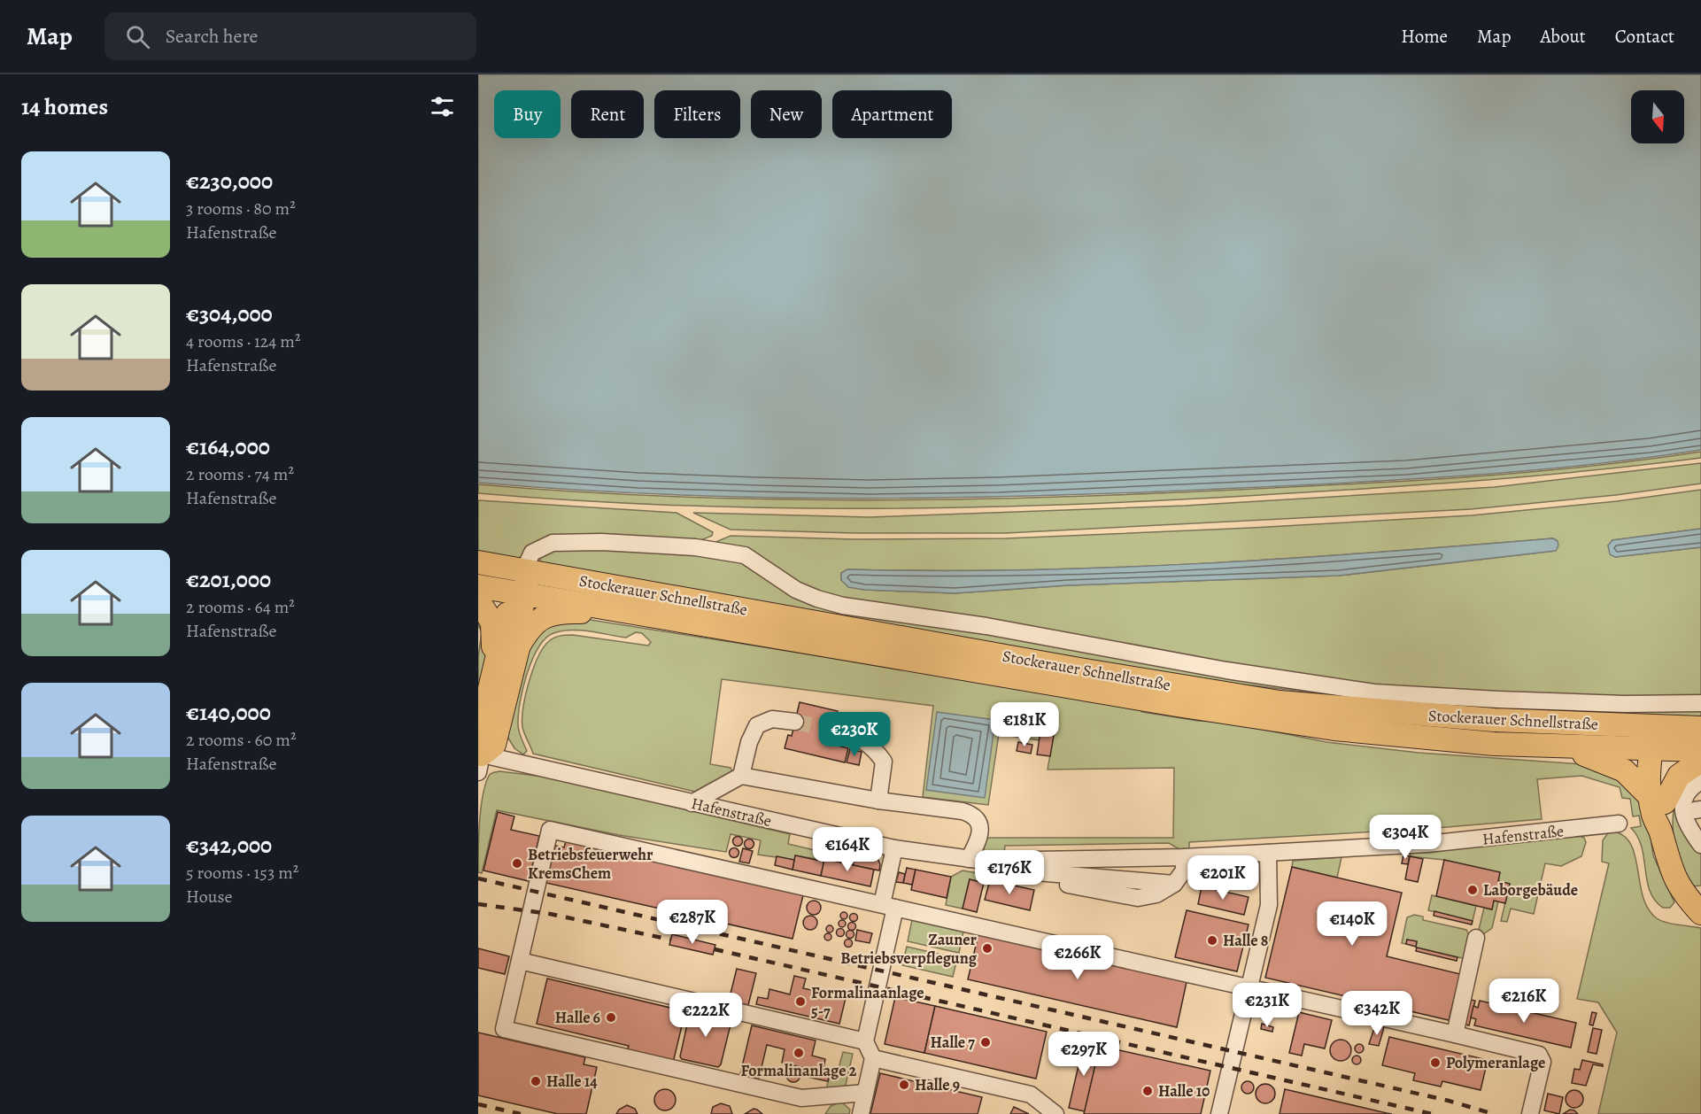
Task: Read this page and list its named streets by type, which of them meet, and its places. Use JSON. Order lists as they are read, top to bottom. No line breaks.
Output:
{"streets":{"highway":["Stockerauer Schnellstraße"],"street":["Hafenstraße"]},"places":["Betriebsfeuerwehr KremsChem","Laborgebäude","Halle 8","Zauner Betriebsverpflegung","Formalinaanlage 5-7","Halle 6","Halle 7","Formalinanlage 2","Polymeranlage","Halle 14","Halle 9","Halle 10"],"north":"bottom","page":{"header":"Map","search":"Search here","nav":["Home","Map","About","Contact"],"heading":"14 homes","chip":["Buy","Rent","Filters","New","Apartment"],"list":[{"name":"€230,000","note":"3 rooms · 80 m² · Hafenstraße"},{"name":"€304,000","note":"4 rooms · 124 m² · Hafenstraße"},{"name":"€164,000","note":"2 rooms · 74 m² · Hafenstraße"},{"name":"€201,000","note":"2 rooms · 64 m² · Hafenstraße"},{"name":"€140,000","note":"2 rooms · 60 m² · Hafenstraße"},{"name":"€342,000","note":"5 rooms · 153 m² · House"}],"price":["€181K","€230K","€304K","€164K","€176K","€201K","€287K","€140K","€266K","€216K","€231K","€342K","€222K","€297K"]}}
